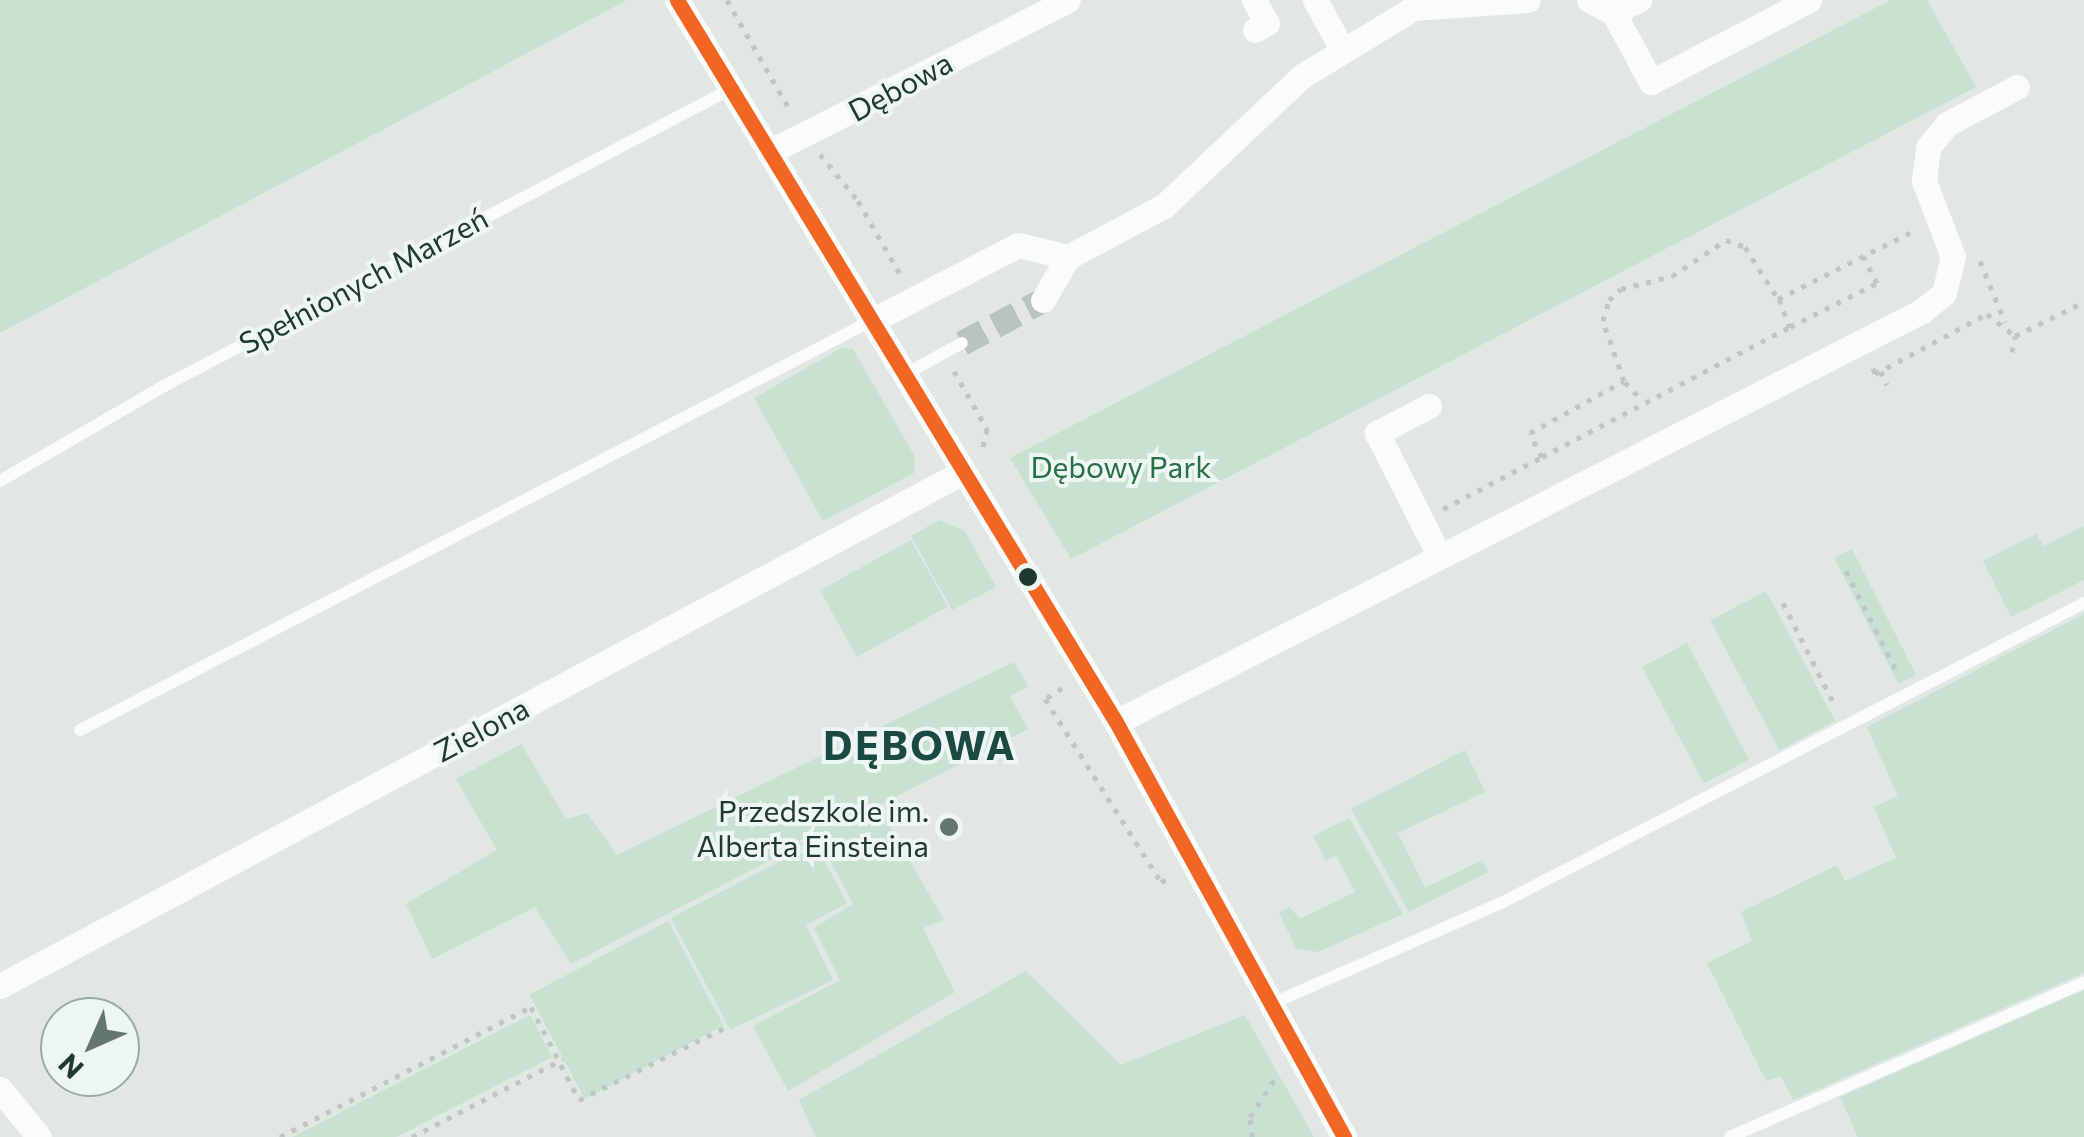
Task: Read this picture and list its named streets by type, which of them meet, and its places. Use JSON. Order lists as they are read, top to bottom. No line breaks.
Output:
{"streets":{"street":["Dębowa","Zielona"],"lane":["Spełnionych Marzeń"]},"districts":["DĘBOWA"],"parks":["Dębowy Park"],"places":["Przedszkole im. Alberta Einsteina"],"north":"bottom left"}
